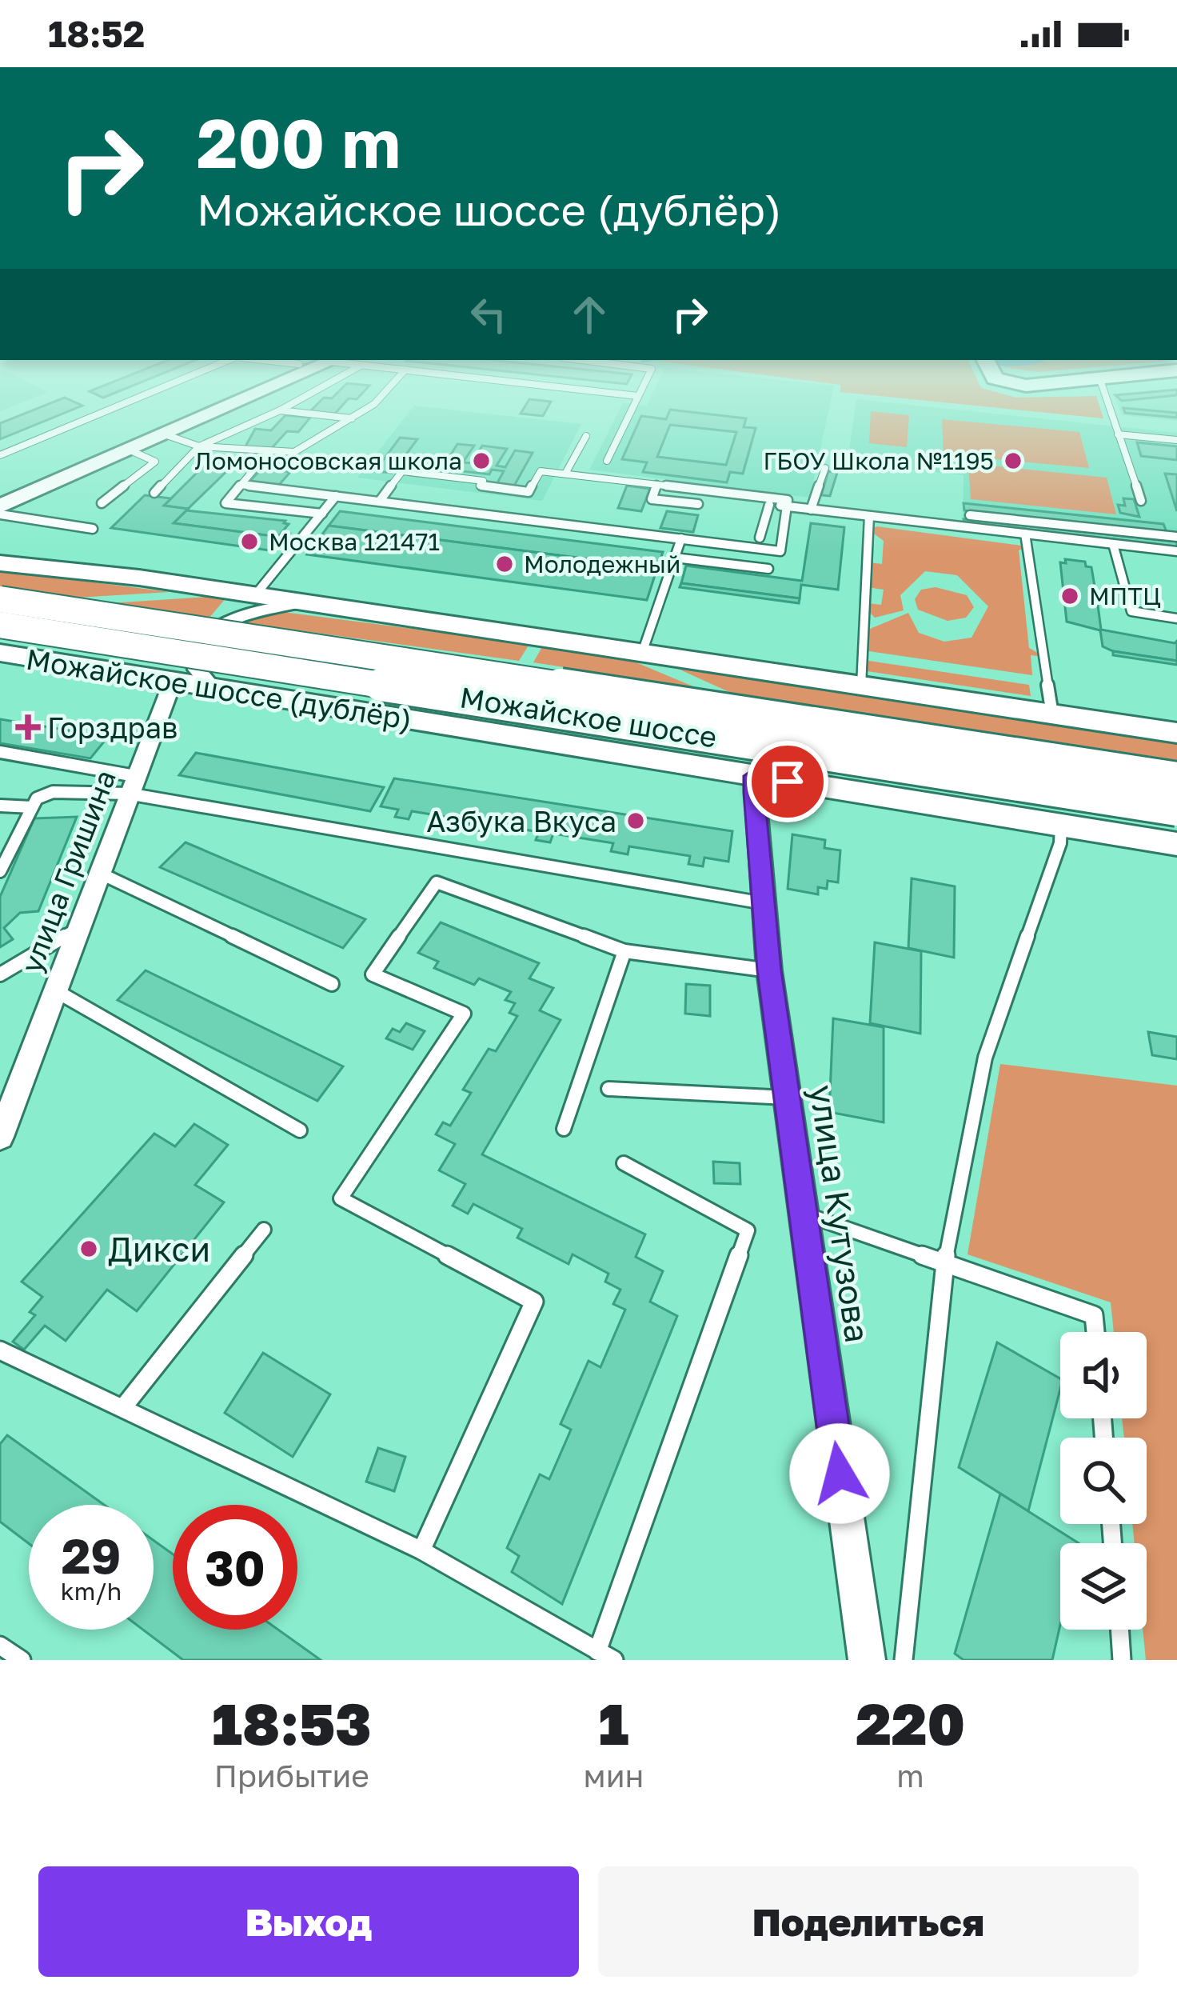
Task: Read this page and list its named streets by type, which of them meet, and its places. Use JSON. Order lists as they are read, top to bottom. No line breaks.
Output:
{"streets":{"main road":["Можайское шоссе (дублёр)","Можайское шоссе"],"street":["улица Гришина","улица Кутузова"]},"crossings":[["Можайское шоссе (дублёр)","улица Гришина"],["Можайское шоссе (дублёр)","улица Кутузова"]],"places":{"other":["Ломоносовская школа","ГБОУ Школа №1195","Москва 121471","Молодежный","МПТЦ","Азбука Вкуса","Дикси"],"health":["Горздрав"]},"page":{"status":"18:52","turn":["200 m","Можайское шоссе (дублёр)"],"speed":"29 km/h","limit":"30","eta":["18:53","Прибытие","1","мин","220","m"],"buttons":["Выход","Поделиться"]}}
